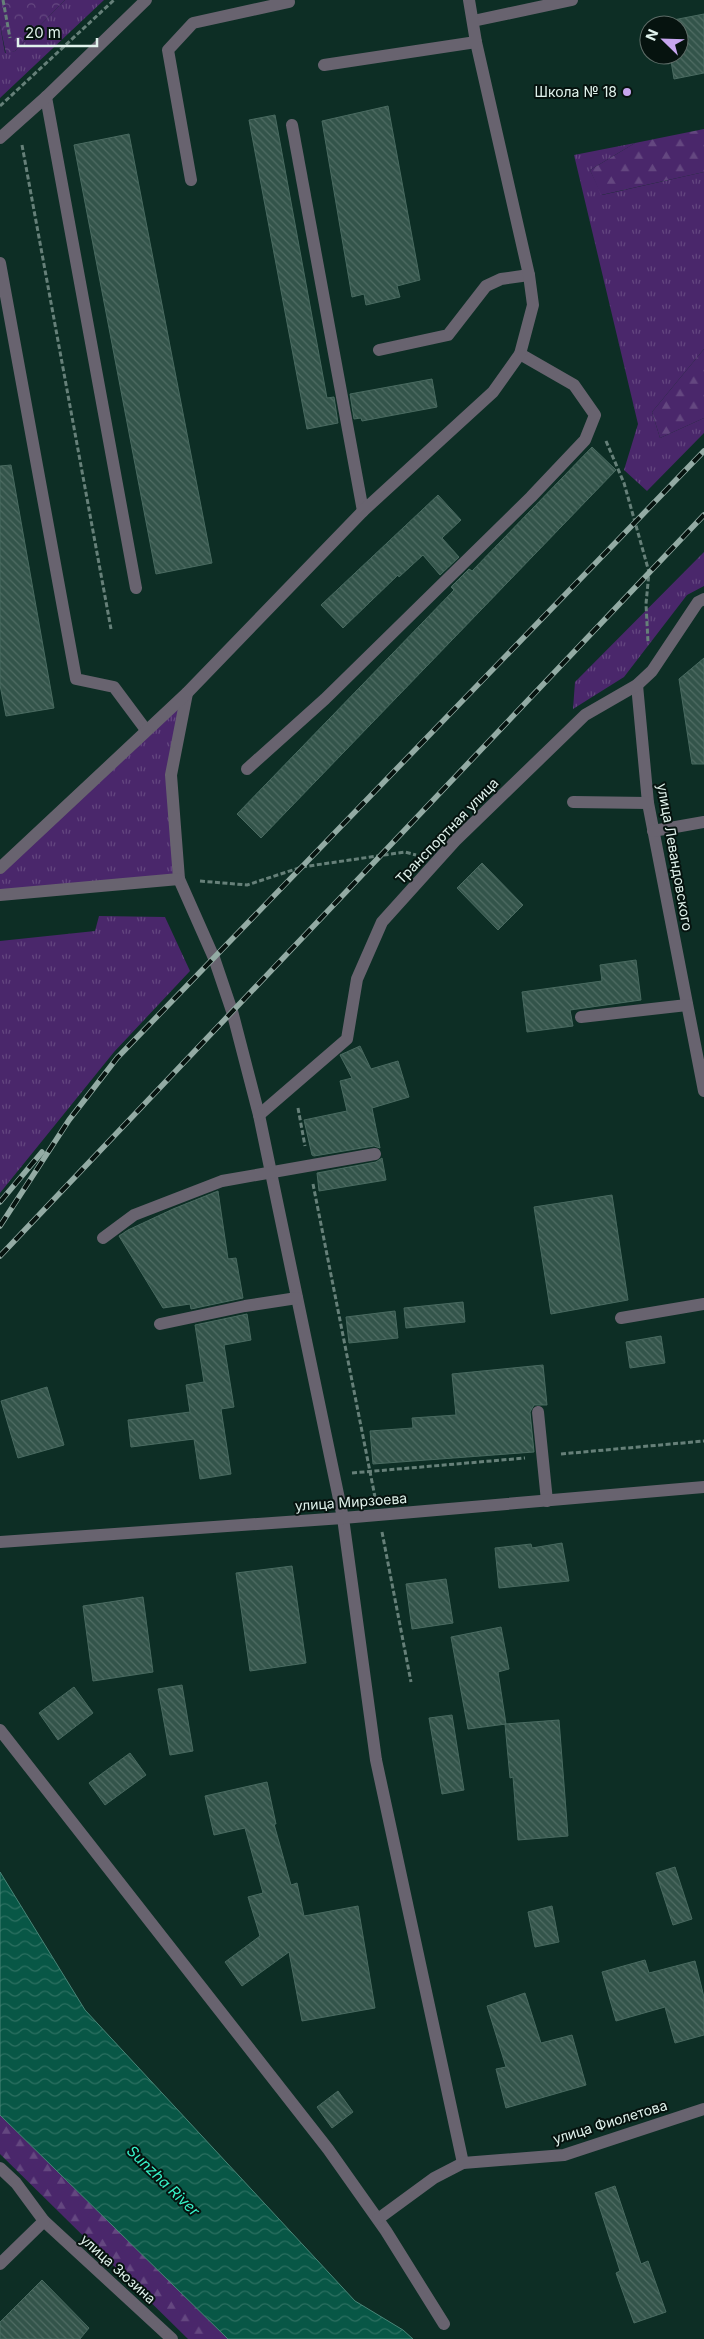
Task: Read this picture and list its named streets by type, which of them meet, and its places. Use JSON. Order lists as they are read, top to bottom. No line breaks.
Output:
{"streets":{"street":["Транспортная улица","улица Левандовского","улица Мирзоева","улица Фиолетова","улица Зюзина"]},"crossings":[["Транспортная улица","улица Левандовского"]],"water":["Sunzha River"],"places":["Школа № 18"],"scale_bar":"20 m","north":"top left"}
